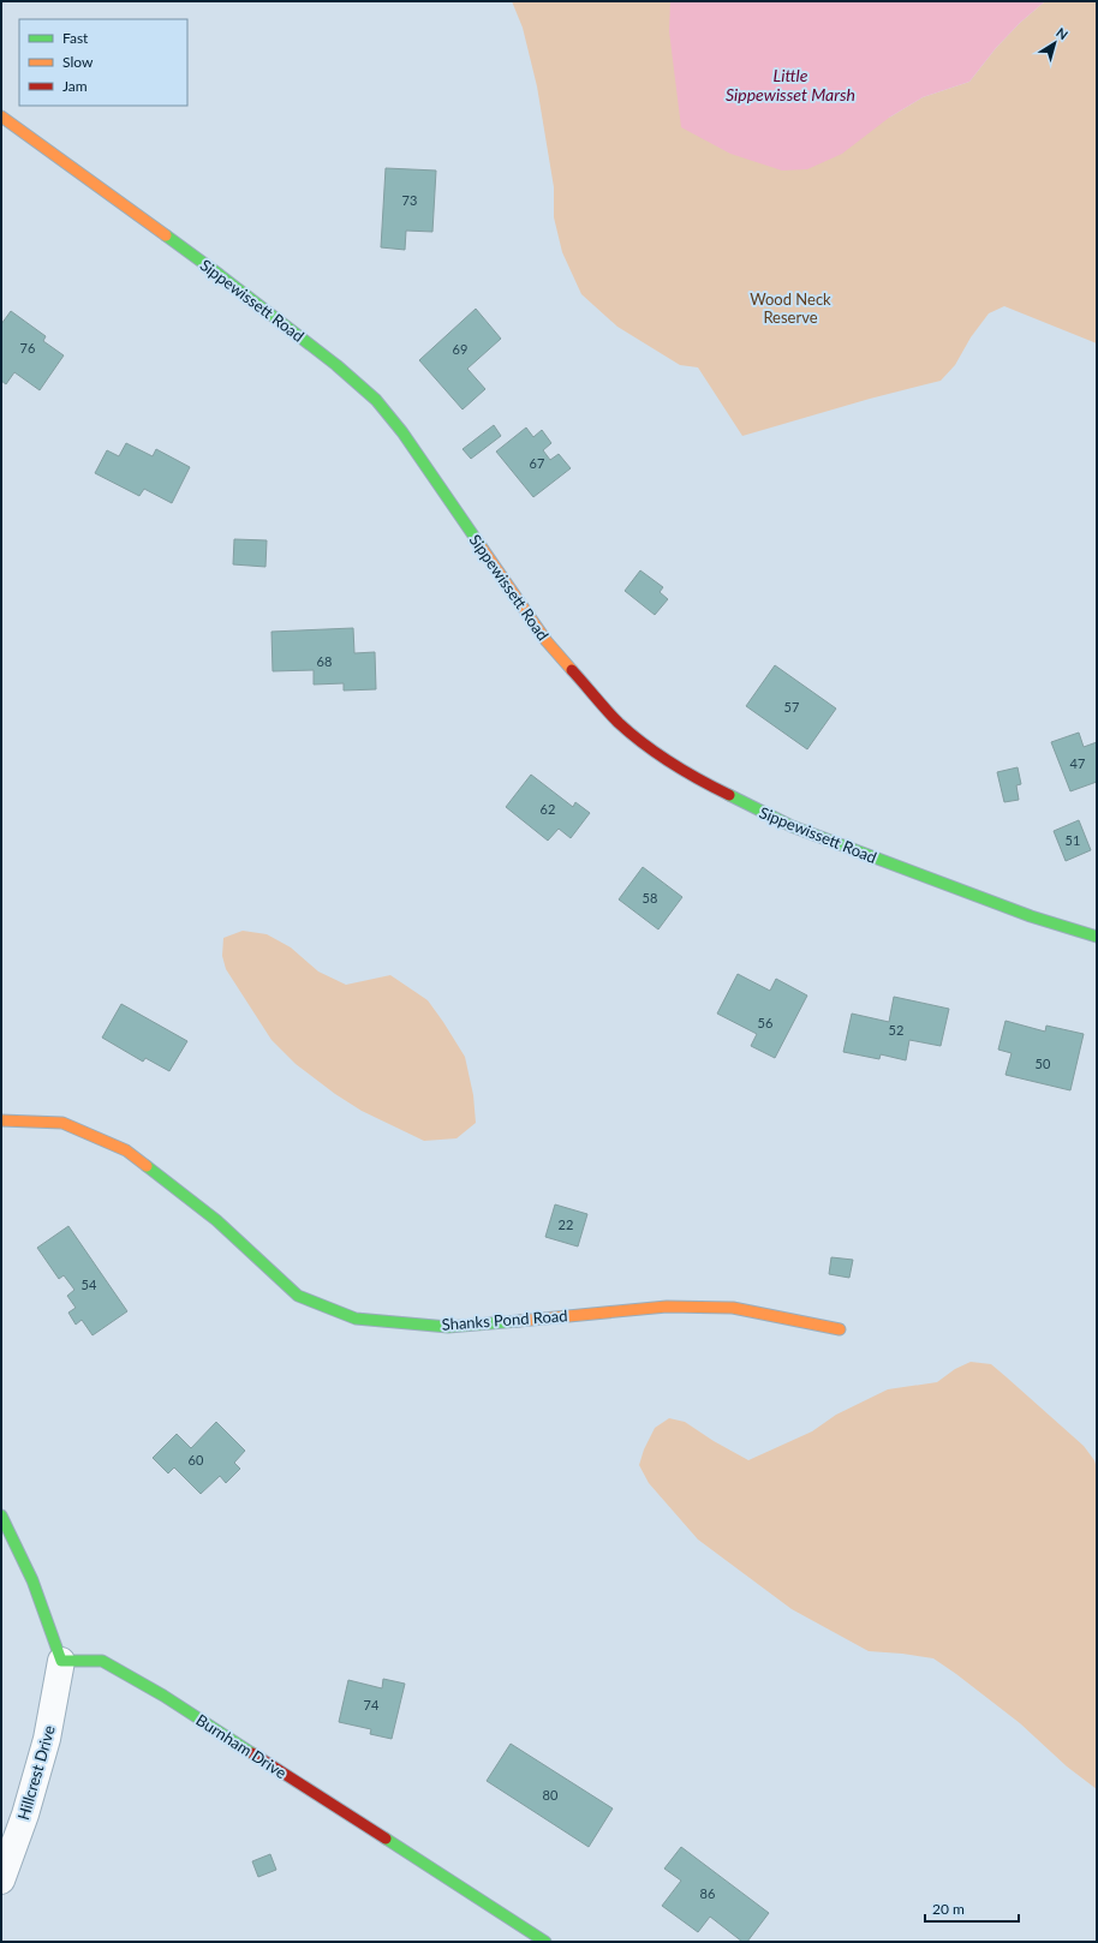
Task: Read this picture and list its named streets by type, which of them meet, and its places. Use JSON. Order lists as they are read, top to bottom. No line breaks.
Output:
{"streets":{"street":["Sippewissett Road","Shanks Pond Road","Burnham Drive","Hillcrest Drive"]},"crossings":[["Burnham Drive","Hillcrest Drive"]],"water":["Little Sippewisset Marsh"],"parks":["Wood Neck Reserve"],"house_numbers":["73","76","69","67","68","57","47","62","51","58","56","52","50","22","54","60","74","80","86"],"legend":["Fast","Slow","Jam"],"scale_bar":"20 m","north":"top right"}
